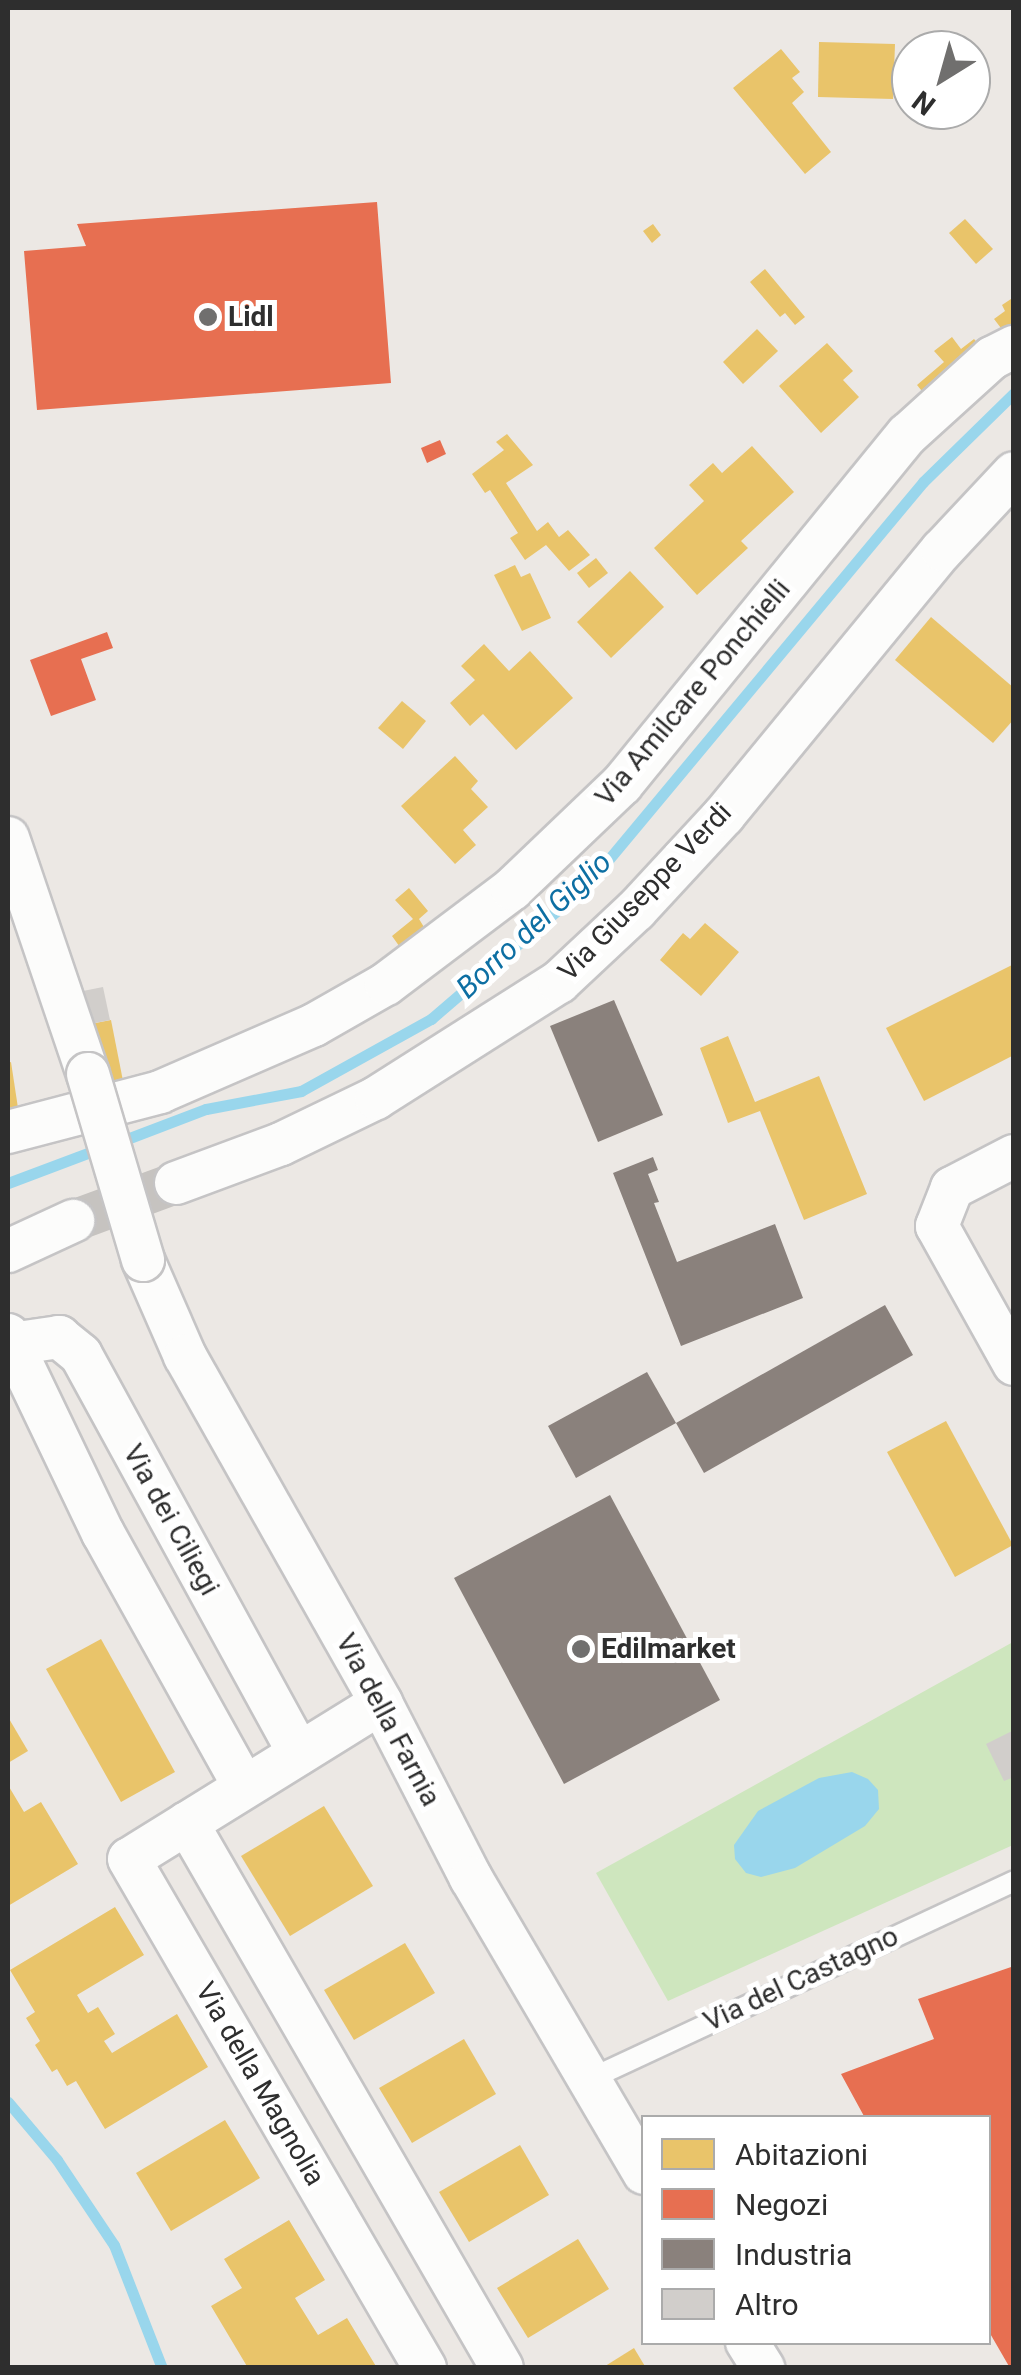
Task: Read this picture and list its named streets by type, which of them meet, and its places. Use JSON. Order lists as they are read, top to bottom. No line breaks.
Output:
{"streets":{"street":["Via Amilcare Ponchielli","Via Giuseppe Verdi","Via dei Ciliegi","Via della Farnia","Via della Magnolia"],"lane":["Via del Castagno"]},"crossings":[["Via dei Ciliegi","Via della Magnolia"],["Via della Farnia","Via del Castagno"],["Via della Farnia","Via della Magnolia"]],"water":["Borro del Giglio"],"places":["Lidl","Edilmarket"],"legend":["Abitazioni","Negozi","Industria","Altro"],"north":"bottom left"}
